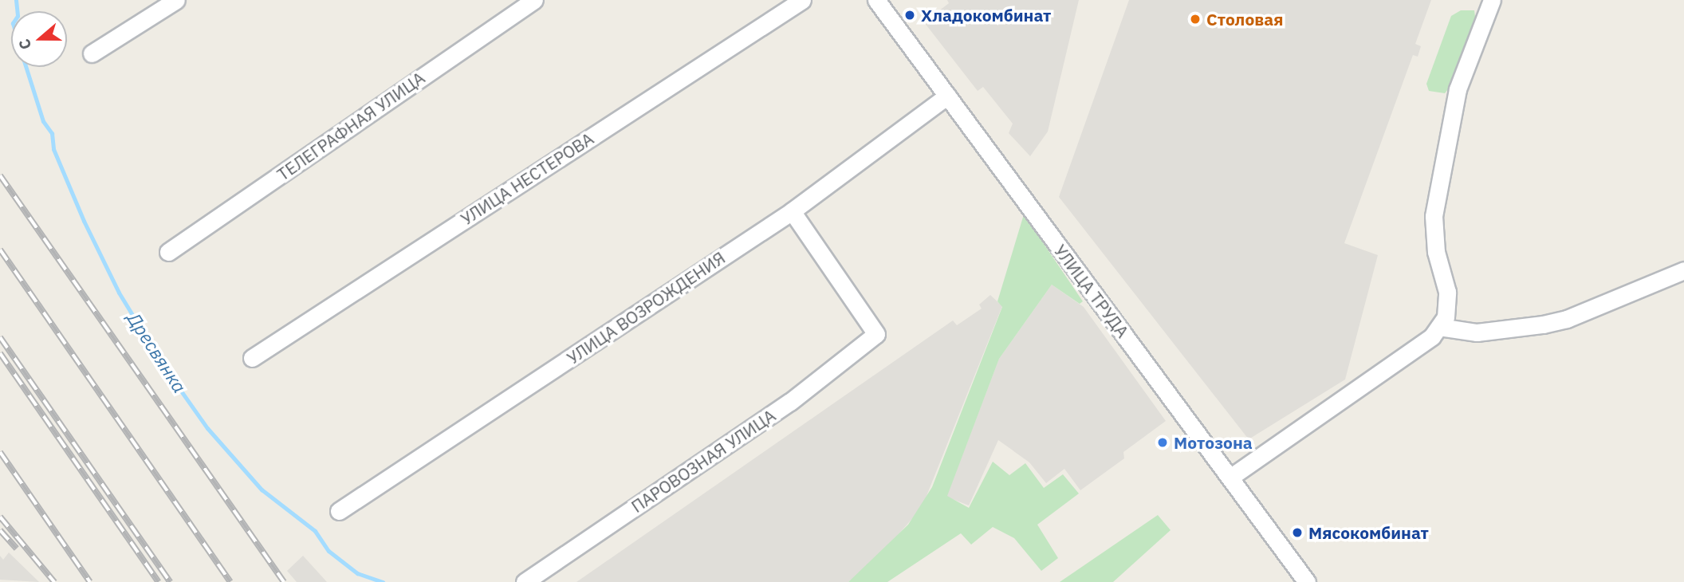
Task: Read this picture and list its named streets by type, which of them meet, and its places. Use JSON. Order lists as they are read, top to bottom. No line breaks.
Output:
{"streets":{"street":["ТЕЛЕГРАФНАЯ УЛИЦА","УЛИЦА НЕСТЕРОВА","УЛИЦА ТРУДА","УЛИЦА ВОЗРОЖДЕНИЯ","ПАРОВОЗНАЯ УЛИЦА"]},"crossings":[["УЛИЦА ТРУДА","УЛИЦА ВОЗРОЖДЕНИЯ"],["УЛИЦА ВОЗРОЖДЕНИЯ","ПАРОВОЗНАЯ УЛИЦА"]],"water":["Дресвянка"],"places":["Хладокомбинат","Столовая","Мотозона","Мясокомбинат"],"north":"left"}
